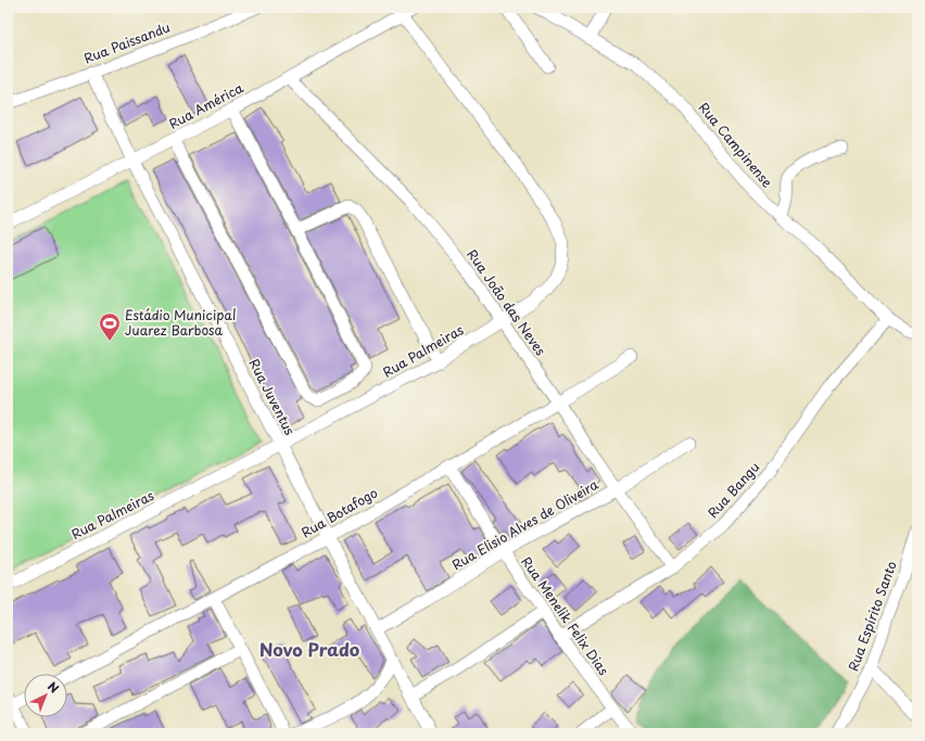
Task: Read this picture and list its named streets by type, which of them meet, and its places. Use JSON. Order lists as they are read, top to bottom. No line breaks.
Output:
{"streets":{"street":["Rua Paissandu","Rua América","Rua Campinense","Rua João das Neves","Rua Palmeiras","Rua Juventus","Rua Bangu","Rua Botafogo","Rua Elisio Alves de Oliveira","Rua Menelik Felix Dias","Rua Espírito Santo"]},"crossings":[["Rua Paissandu","Rua Juventus"],["Rua América","Rua João das Neves"],["Rua América","Rua Palmeiras"],["Rua América","Rua Juventus"],["Rua Campinense","Rua Bangu"],["Rua João das Neves","Rua Palmeiras"],["Rua João das Neves","Rua Bangu"],["Rua João das Neves","Rua Botafogo"],["Rua João das Neves","Rua Elisio Alves de Oliveira"],["Rua Palmeiras","Rua Juventus"],["Rua Juventus","Rua Botafogo"],["Rua Juventus","Rua Elisio Alves de Oliveira"],["Rua Bangu","Rua Menelik Felix Dias"],["Rua Botafogo","Rua Menelik Felix Dias"],["Rua Elisio Alves de Oliveira","Rua Menelik Felix Dias"]],"districts":["Novo Prado"],"places":{"sports":["Estádio Municipal Juarez Barbosa"]},"north":"top right"}
